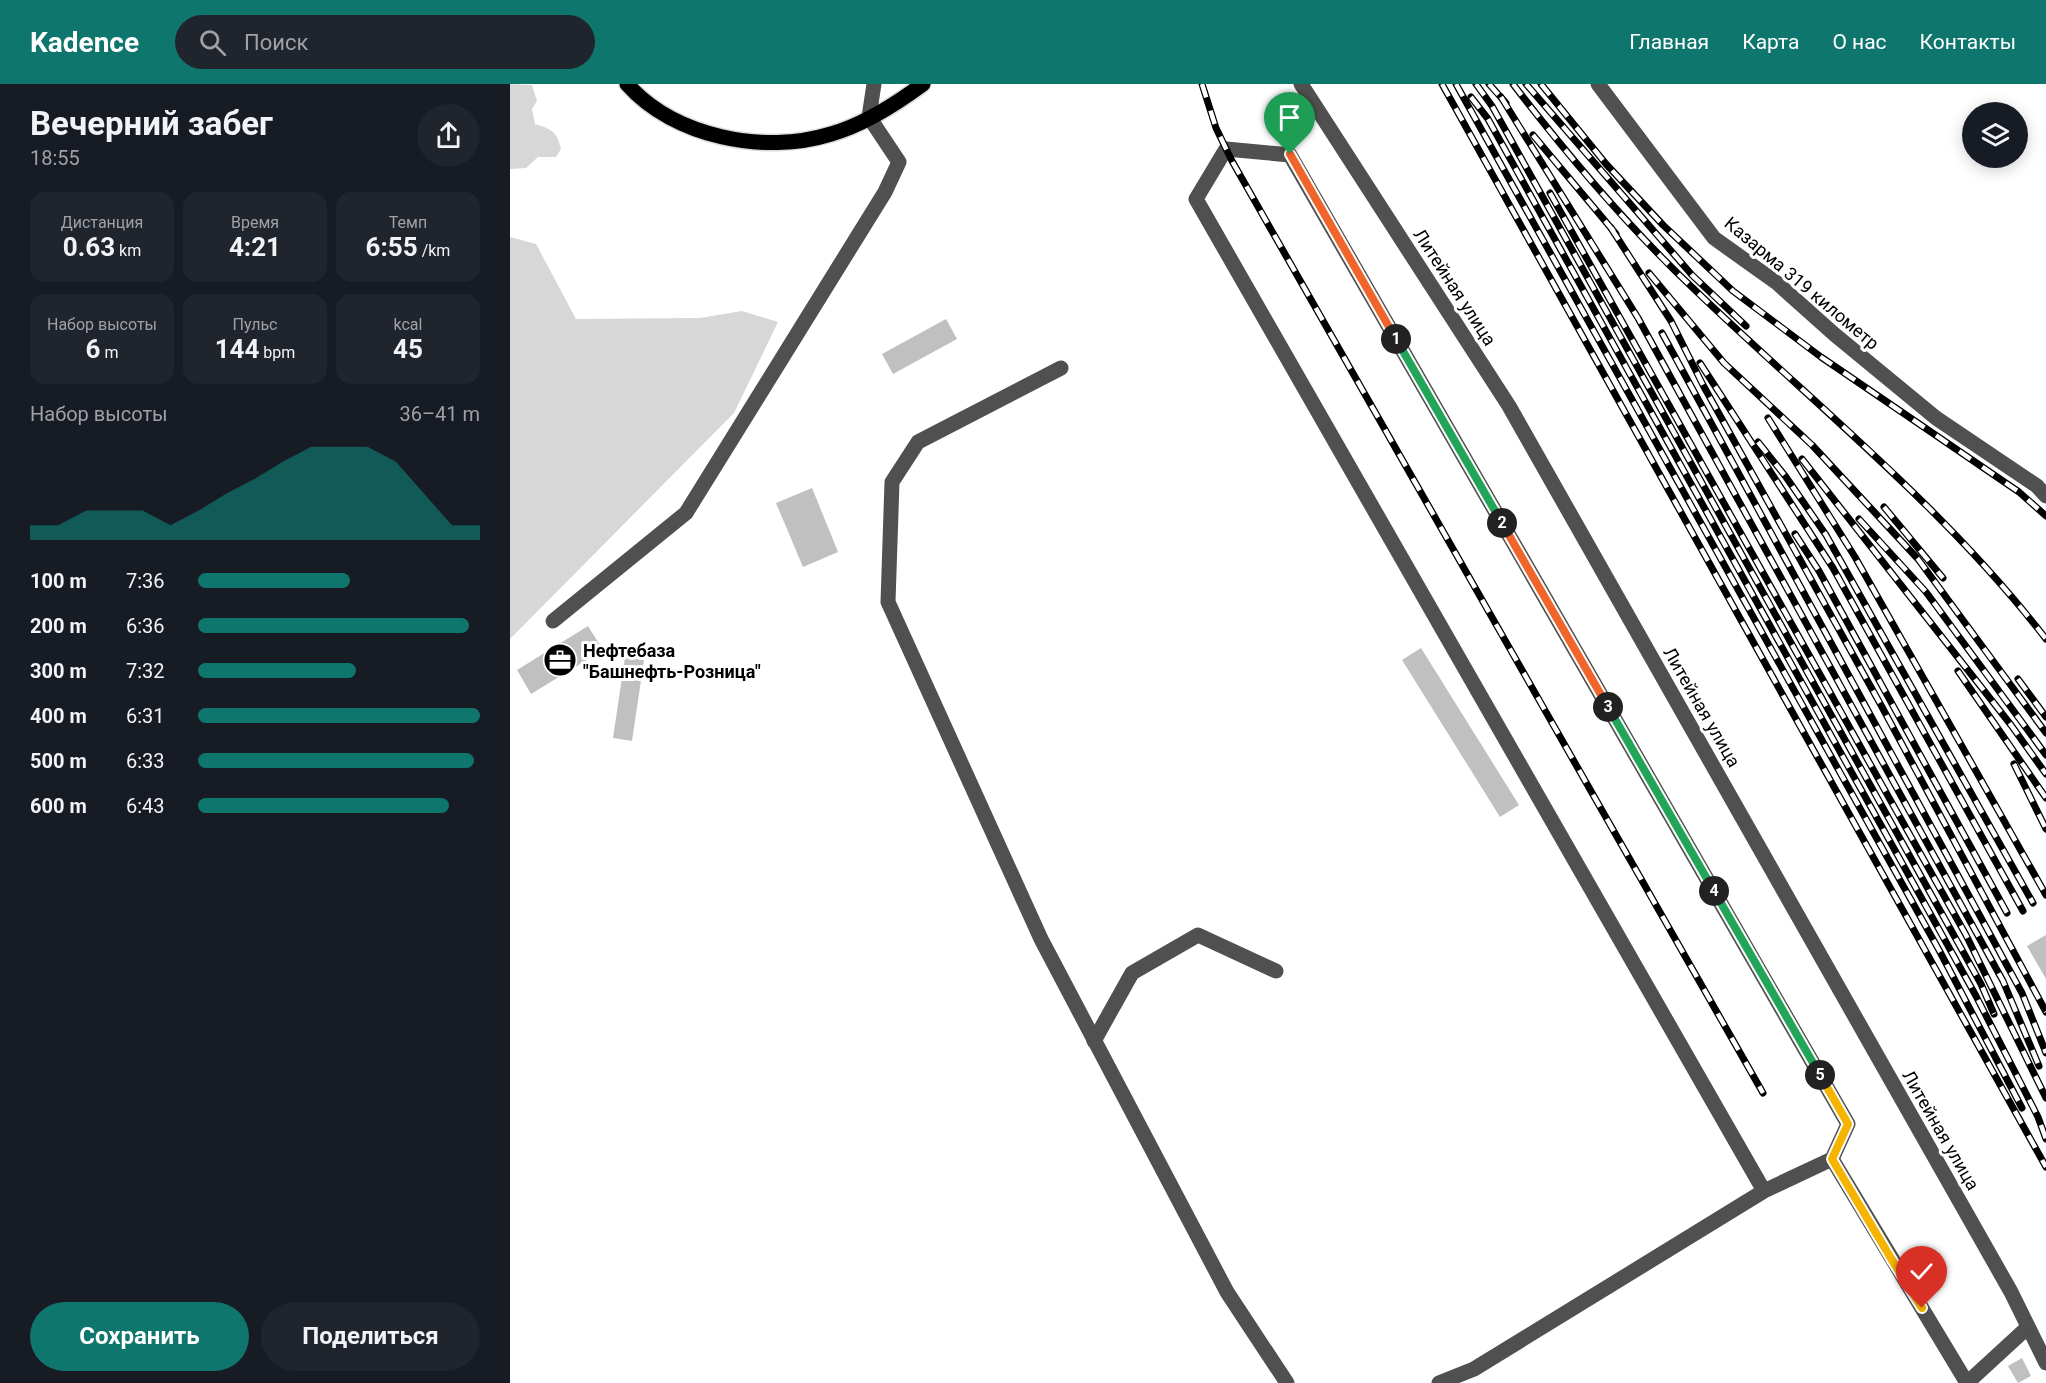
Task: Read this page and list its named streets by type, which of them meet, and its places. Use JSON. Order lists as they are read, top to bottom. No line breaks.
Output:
{"streets":{"lane":["Казарма 319 километр","Литейная улица"]},"places":{"office":["Нефтебаза \"Башнефть-Розница\""]},"page":{"header":"Kadence","search":"Поиск","nav":["Главная","Карта","О нас","Контакты"],"heading":["Вечерний забег","18:55"],"stats":[["Дистанция","0.63 km"],["Время","4:21"],["Темп","6:55 /km"],["Набор высоты","6 m"],["Пульс","144 bpm"],["kcal","45"]],"pins":["1","2","3","4","5"],"chart":["Набор высоты","36–41 m"],"list":[{"name":"100 m","note":"7:36"},{"name":"200 m","note":"6:36"},{"name":"300 m","note":"7:32"},{"name":"400 m","note":"6:31"},{"name":"500 m","note":"6:33"},{"name":"600 m","note":"6:43"}],"buttons":["Сохранить","Поделиться"]}}
